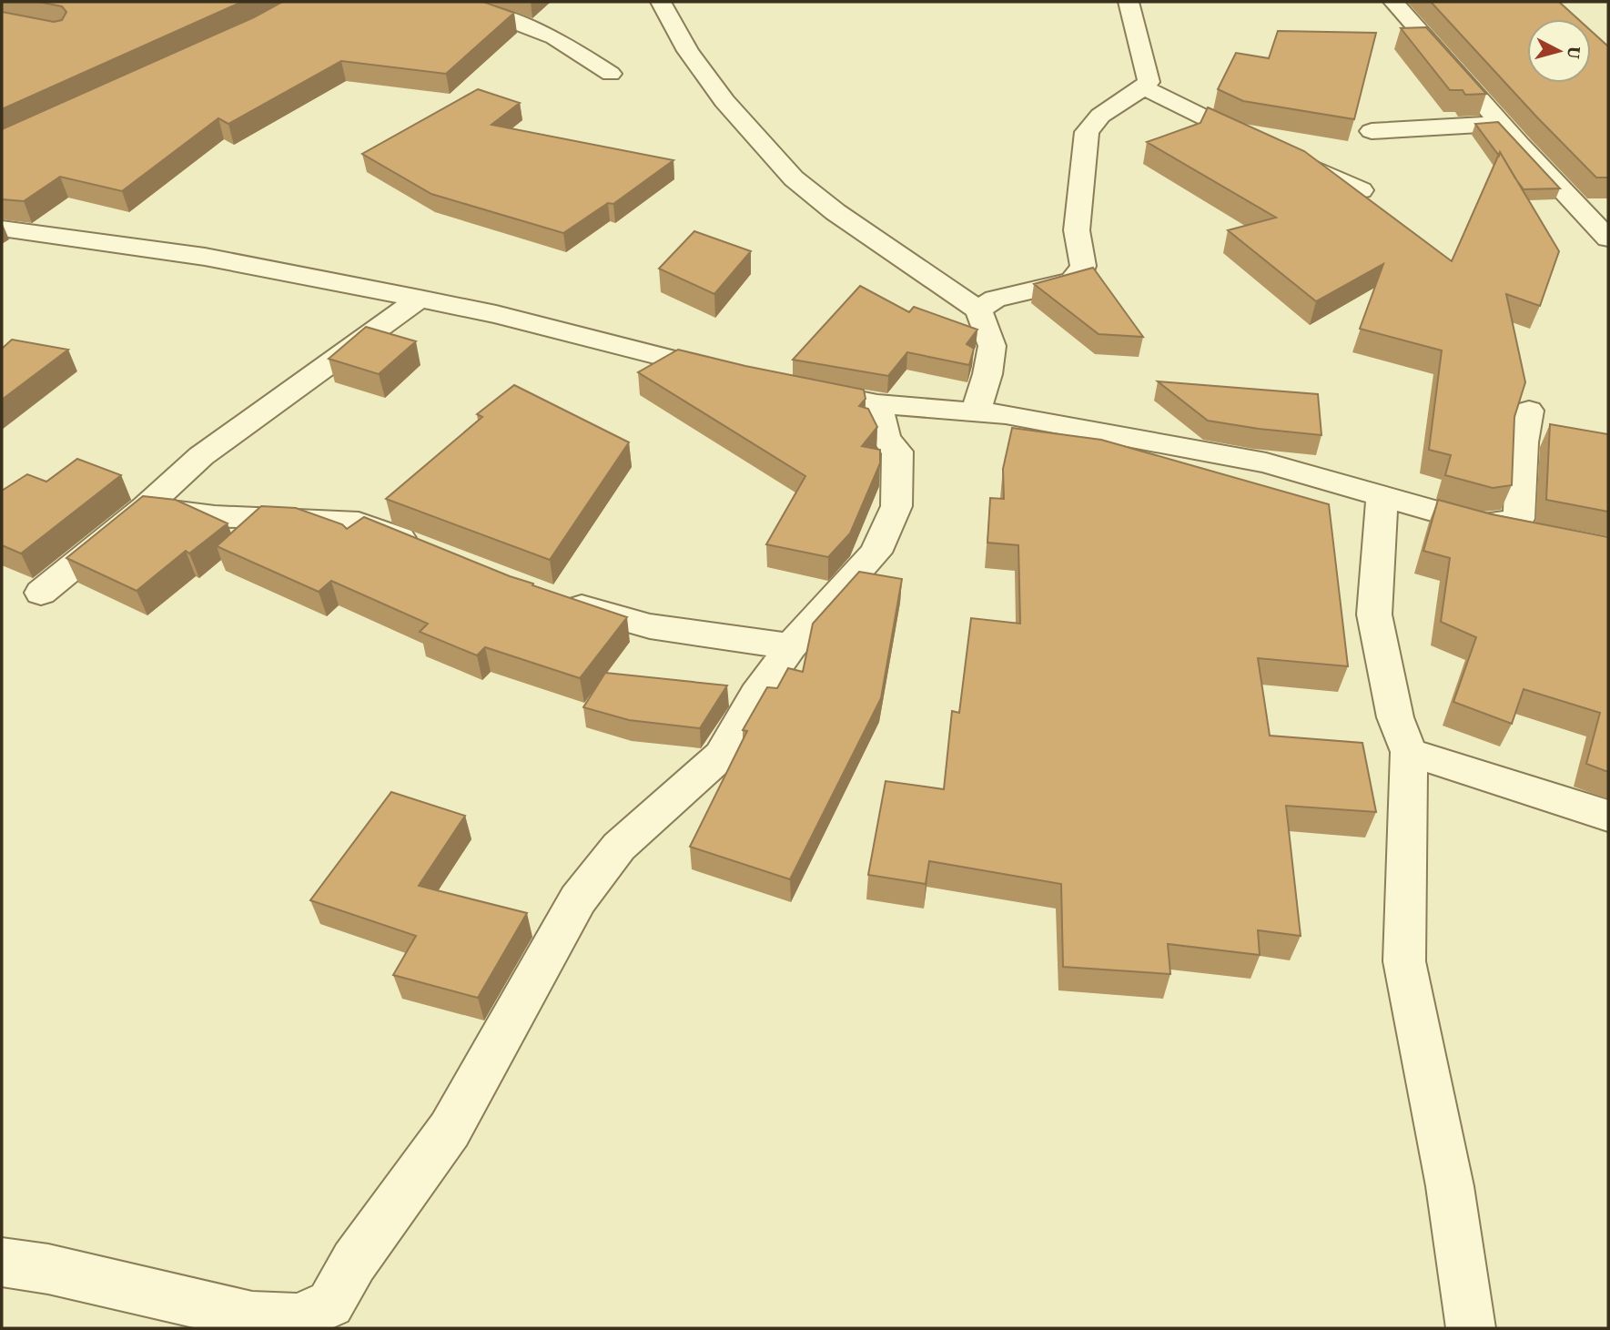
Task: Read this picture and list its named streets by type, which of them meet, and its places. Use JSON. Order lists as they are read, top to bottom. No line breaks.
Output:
{"north":"right"}
